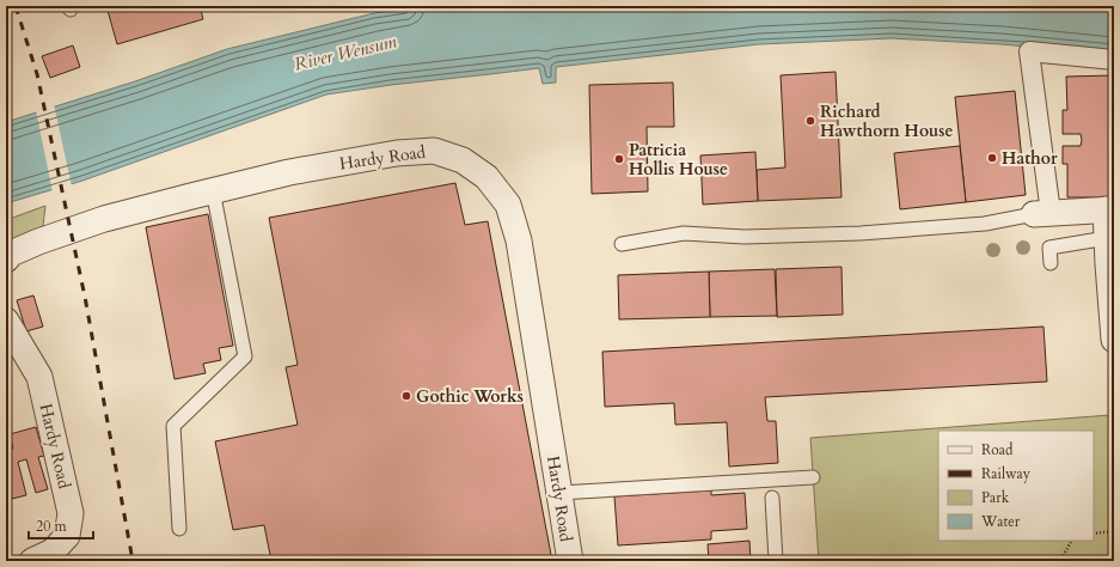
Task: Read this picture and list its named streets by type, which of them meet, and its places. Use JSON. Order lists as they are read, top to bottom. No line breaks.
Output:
{"streets":{"street":["Hardy Road"]},"water":["River Wensum"],"places":["Richard Hawthorn House","Hathor","Patricia Hollis House","Gothic Works"],"legend":["Road","Railway","Park","Water"],"scale_bar":"20 m"}
